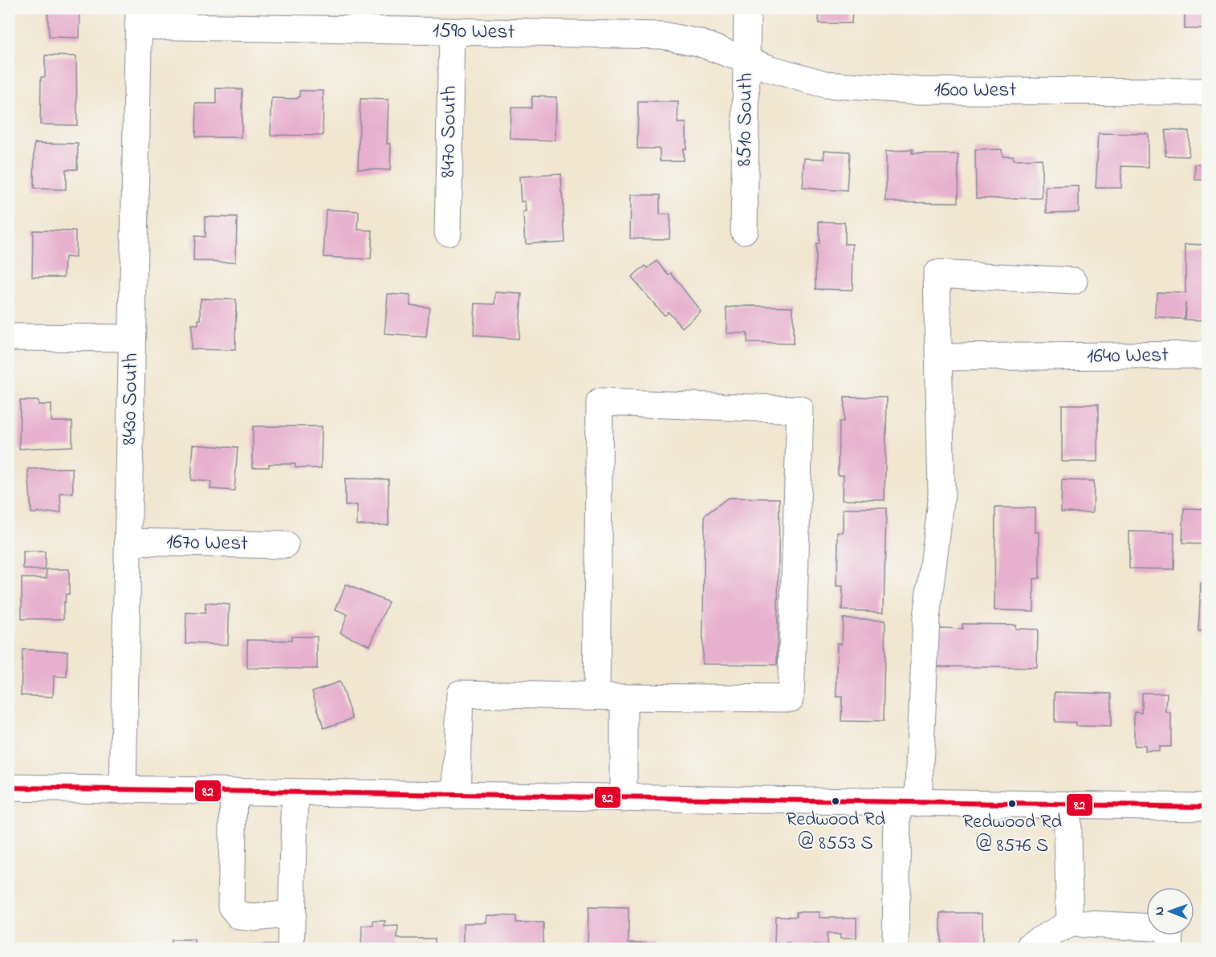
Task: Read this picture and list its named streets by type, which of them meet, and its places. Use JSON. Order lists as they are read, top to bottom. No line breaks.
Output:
{"streets":{"street":["1590 West","1600 West","8510 South","8470 South","1640 West","8430 South","1670 West"]},"crossings":[["1590 West","1600 West"],["1590 West","8510 South"],["1590 West","8470 South"],["1590 West","8430 South"],["1600 West","8510 South"],["8430 South","1670 West"]],"places":["Redwood Rd @ 8553 S","Redwood Rd @ 8576 S"],"lines":["transit line 82"],"north":"left"}
